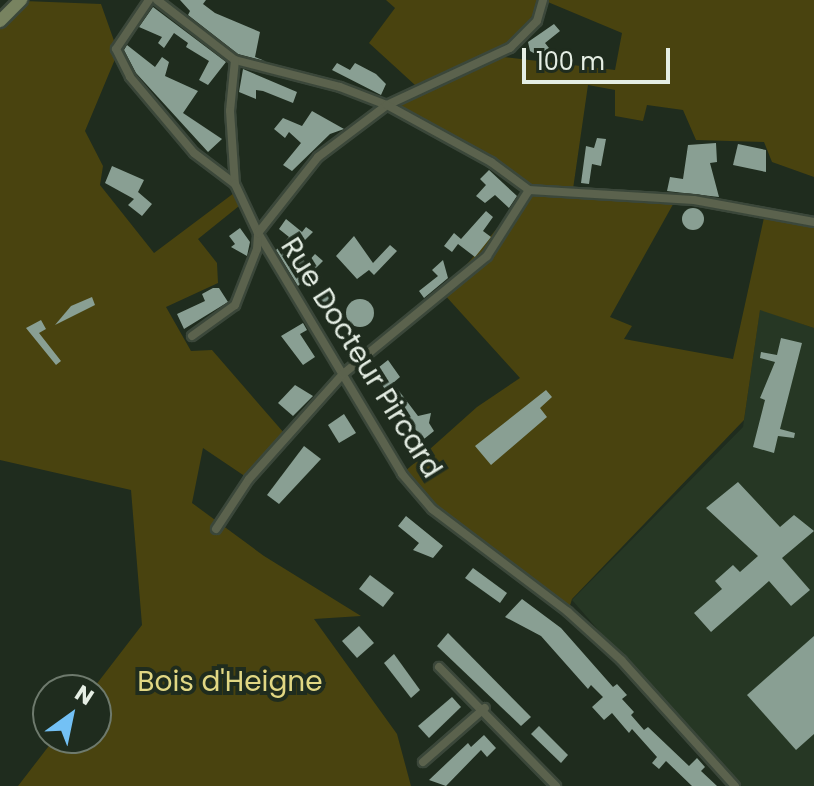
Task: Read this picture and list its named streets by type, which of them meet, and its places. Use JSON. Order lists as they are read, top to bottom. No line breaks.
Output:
{"streets":{"street":["Rue Docteur Pircard"]},"parks":["Bois d'Heigne"],"scale_bar":"100 m","north":"top right"}
